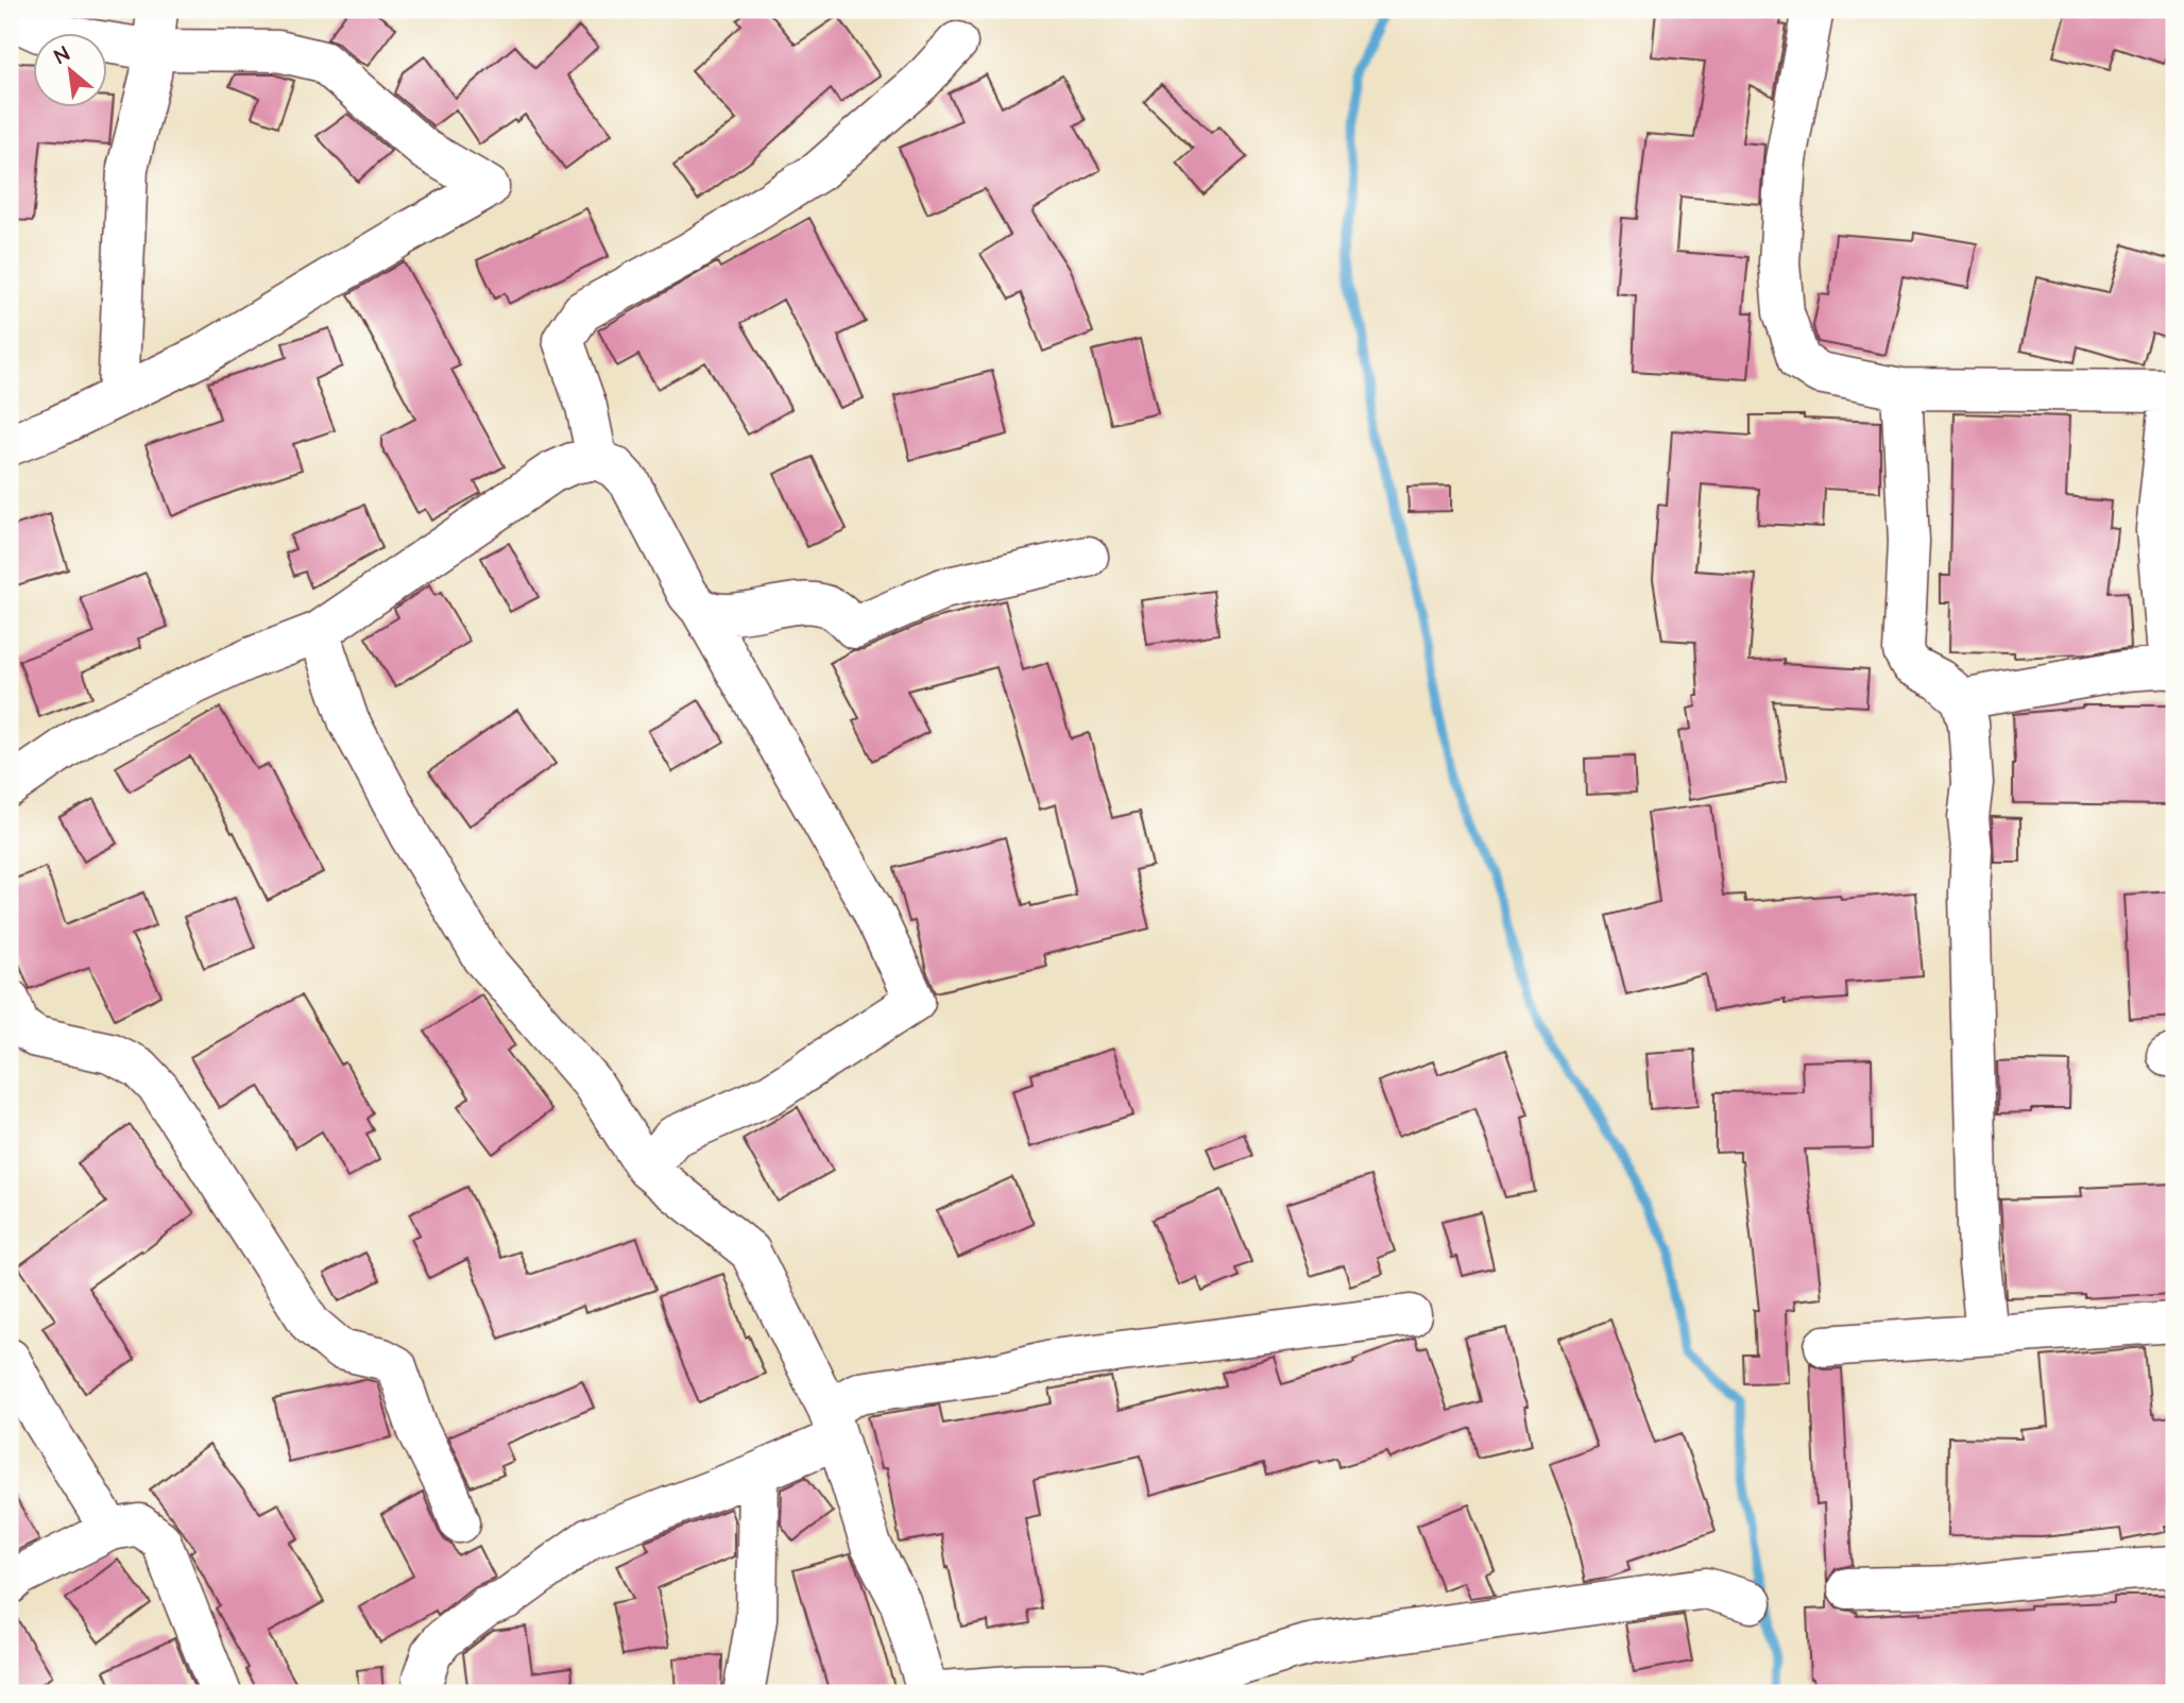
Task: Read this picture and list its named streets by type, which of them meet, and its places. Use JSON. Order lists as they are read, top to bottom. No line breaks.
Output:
{"north":"top left"}
